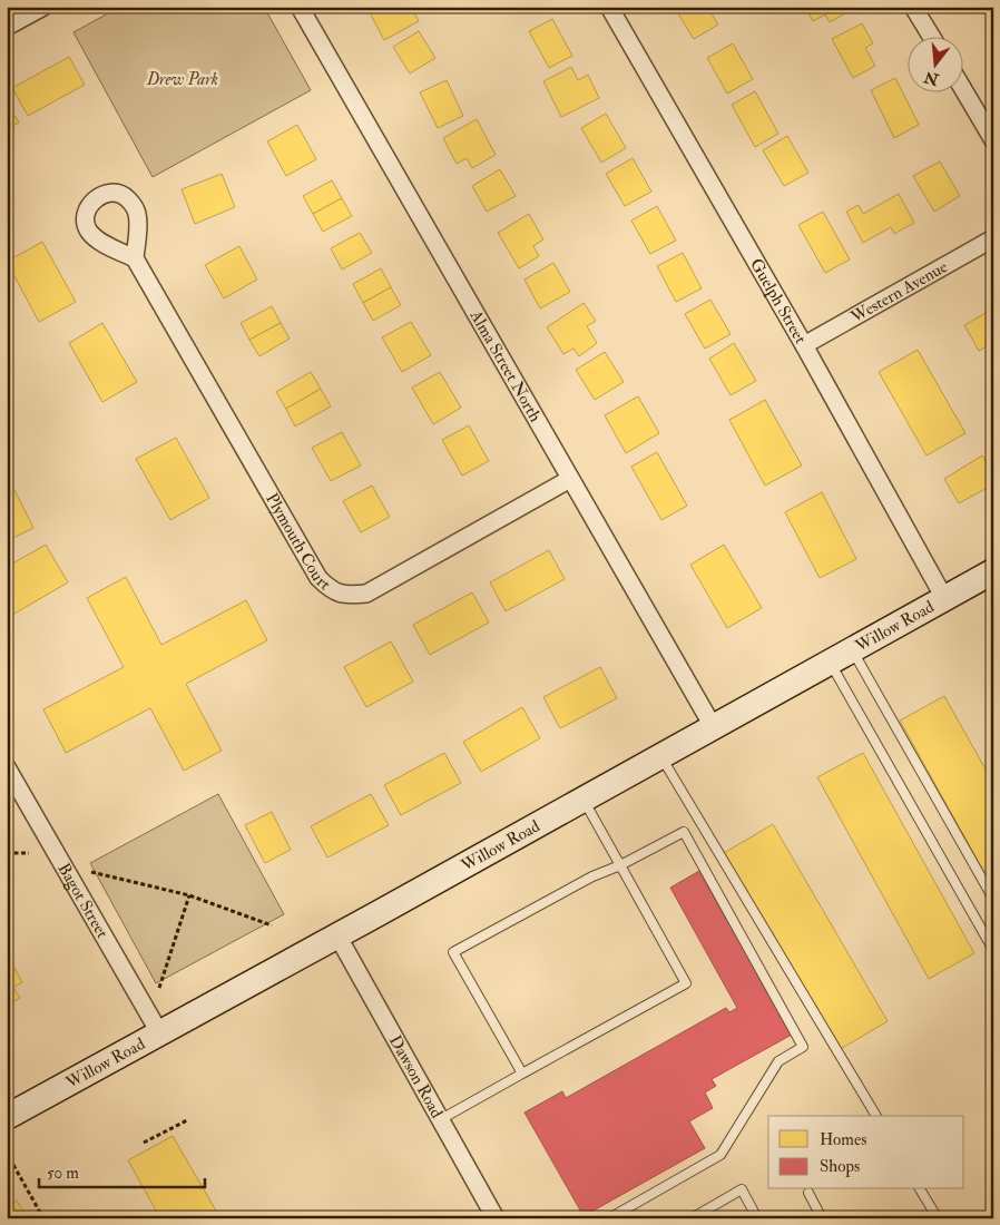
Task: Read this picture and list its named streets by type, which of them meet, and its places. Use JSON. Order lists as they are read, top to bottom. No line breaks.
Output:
{"streets":{"main road":["Willow Road"],"street":["Western Avenue","Guelph Street","Alma Street North","Plymouth Court","Bagot Street","Dawson Road"]},"crossings":[["Western Avenue","Guelph Street"],["Guelph Street","Willow Road"],["Alma Street North","Plymouth Court"],["Alma Street North","Willow Road"],["Willow Road","Bagot Street"],["Willow Road","Dawson Road"]],"parks":["Drew Park"],"legend":["Homes","Shops"],"scale_bar":"50 m","north":"bottom"}
